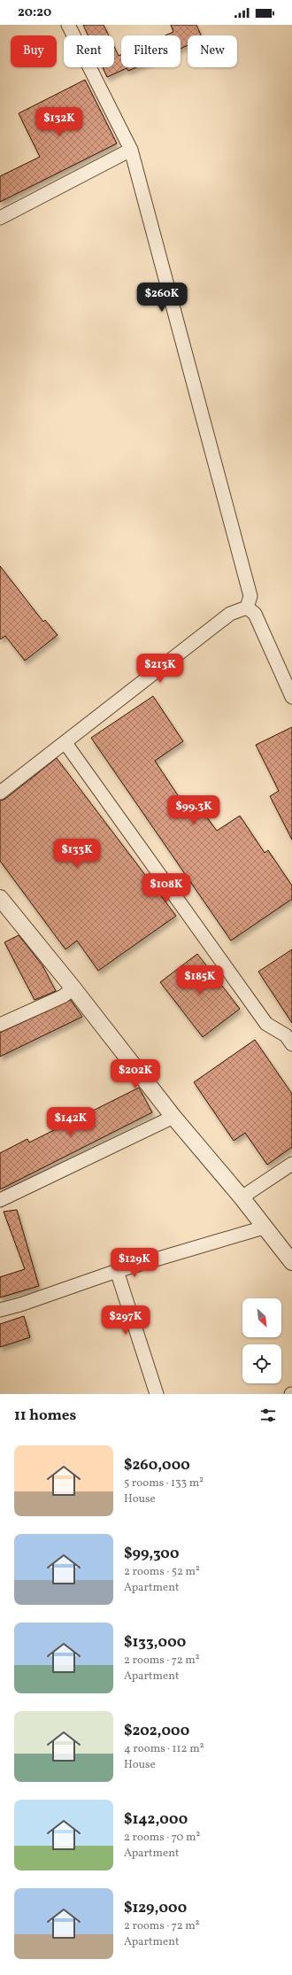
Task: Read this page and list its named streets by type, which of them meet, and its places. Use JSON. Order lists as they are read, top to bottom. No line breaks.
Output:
{"north":"bottom right","page":{"status":"20:20","chip":["Buy","Rent","Filters","New"],"price":["$132K","$260K","$213K","$99.3K","$133K","$108K","$185K","$202K","$142K","$129K","$297K"],"heading":"11 homes","list":[{"name":"$260,000","note":"5 rooms · 133 m² · House"},{"name":"$99,300","note":"2 rooms · 52 m² · Apartment"},{"name":"$133,000","note":"2 rooms · 72 m² · Apartment"},{"name":"$202,000","note":"4 rooms · 112 m² · House"},{"name":"$142,000","note":"2 rooms · 70 m² · Apartment"},{"name":"$129,000","note":"2 rooms · 72 m² · Apartment"}]}}
